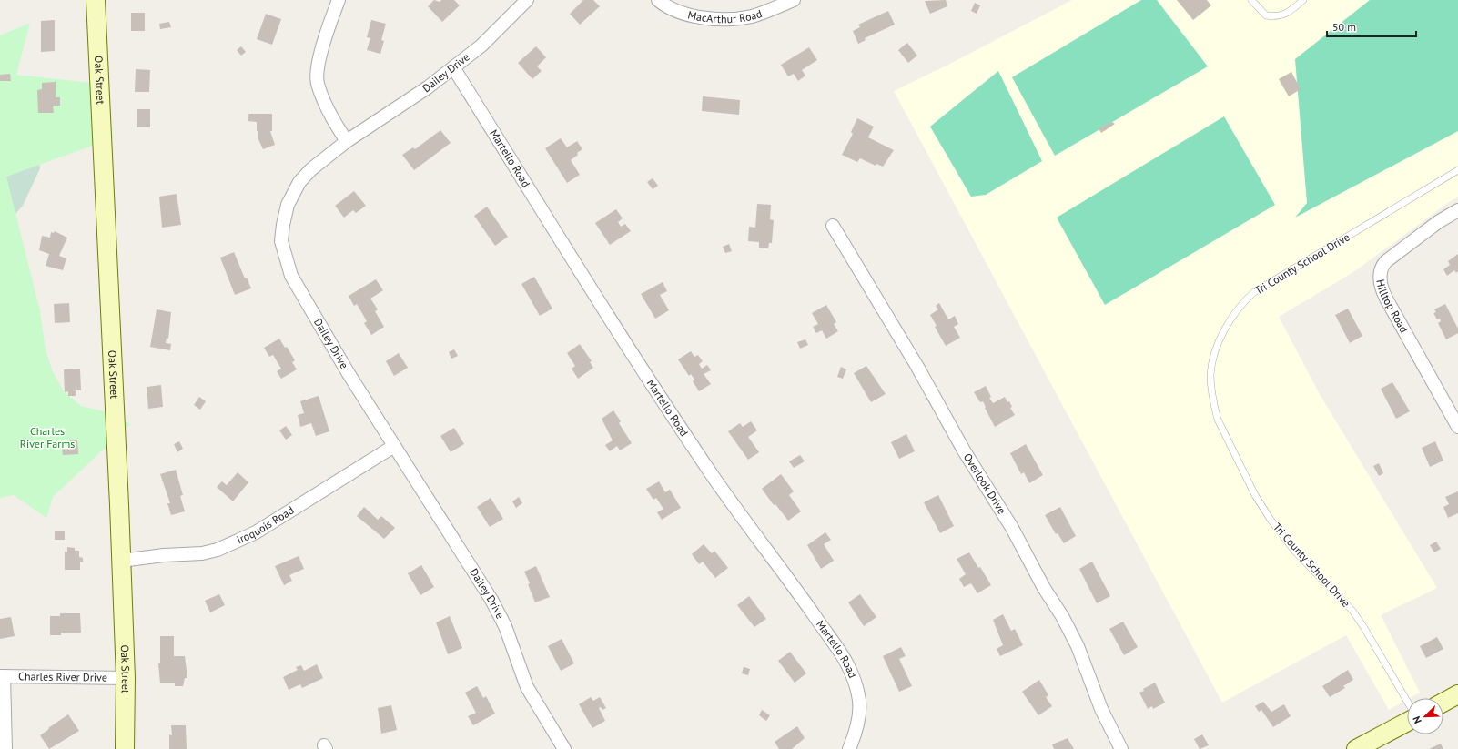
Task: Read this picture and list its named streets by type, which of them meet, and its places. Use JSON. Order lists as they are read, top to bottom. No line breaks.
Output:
{"streets":{"main road":["Oak Street"],"street":["MacArthur Road","Dailey Drive","Martello Road","Hilltop Road","Overlook Drive","Iroquois Road","Charles River Drive"],"lane":["Tri County School Drive"]},"crossings":[["Dailey Drive","Martello Road"],["Dailey Drive","Iroquois Road"],["Oak Street","Iroquois Road"],["Oak Street","Charles River Drive"]],"parks":["Charles River Farms"],"scale_bar":"50 m","north":"bottom left"}
